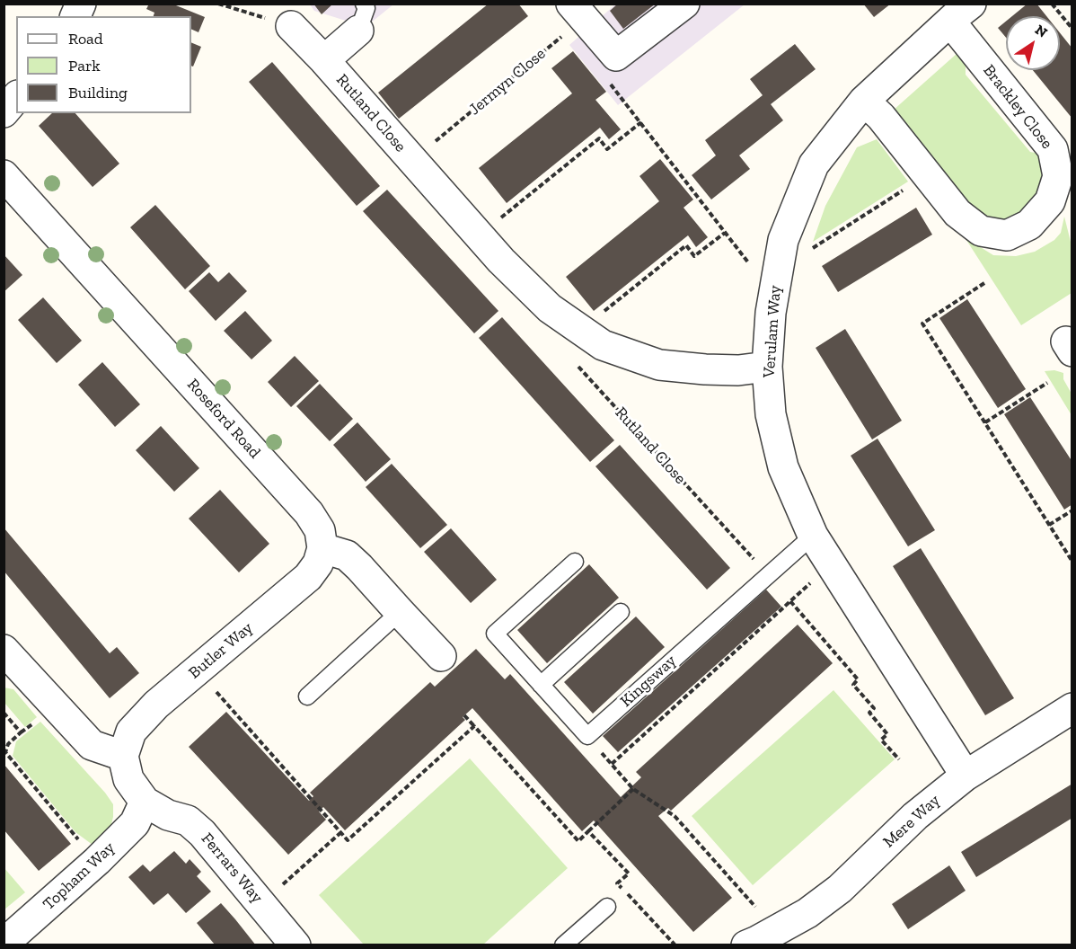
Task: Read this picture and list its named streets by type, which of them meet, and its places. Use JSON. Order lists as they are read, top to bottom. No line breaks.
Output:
{"streets":{"street":["Brackley Close","Rutland Close","Verulam Way","Roseford Road","Butler Way","Mere Way","Ferrars Way","Topham Way"],"lane":["Kingsway"],"path":["Jermyn Close"]},"crossings":[["Brackley Close","Verulam Way"],["Rutland Close","Verulam Way"],["Rutland Close","Kingsway"],["Verulam Way","Kingsway"],["Verulam Way","Mere Way"],["Roseford Road","Butler Way"],["Butler Way","Ferrars Way"],["Ferrars Way","Topham Way"]],"legend":["Road","Park","Building"],"north":"top right"}
